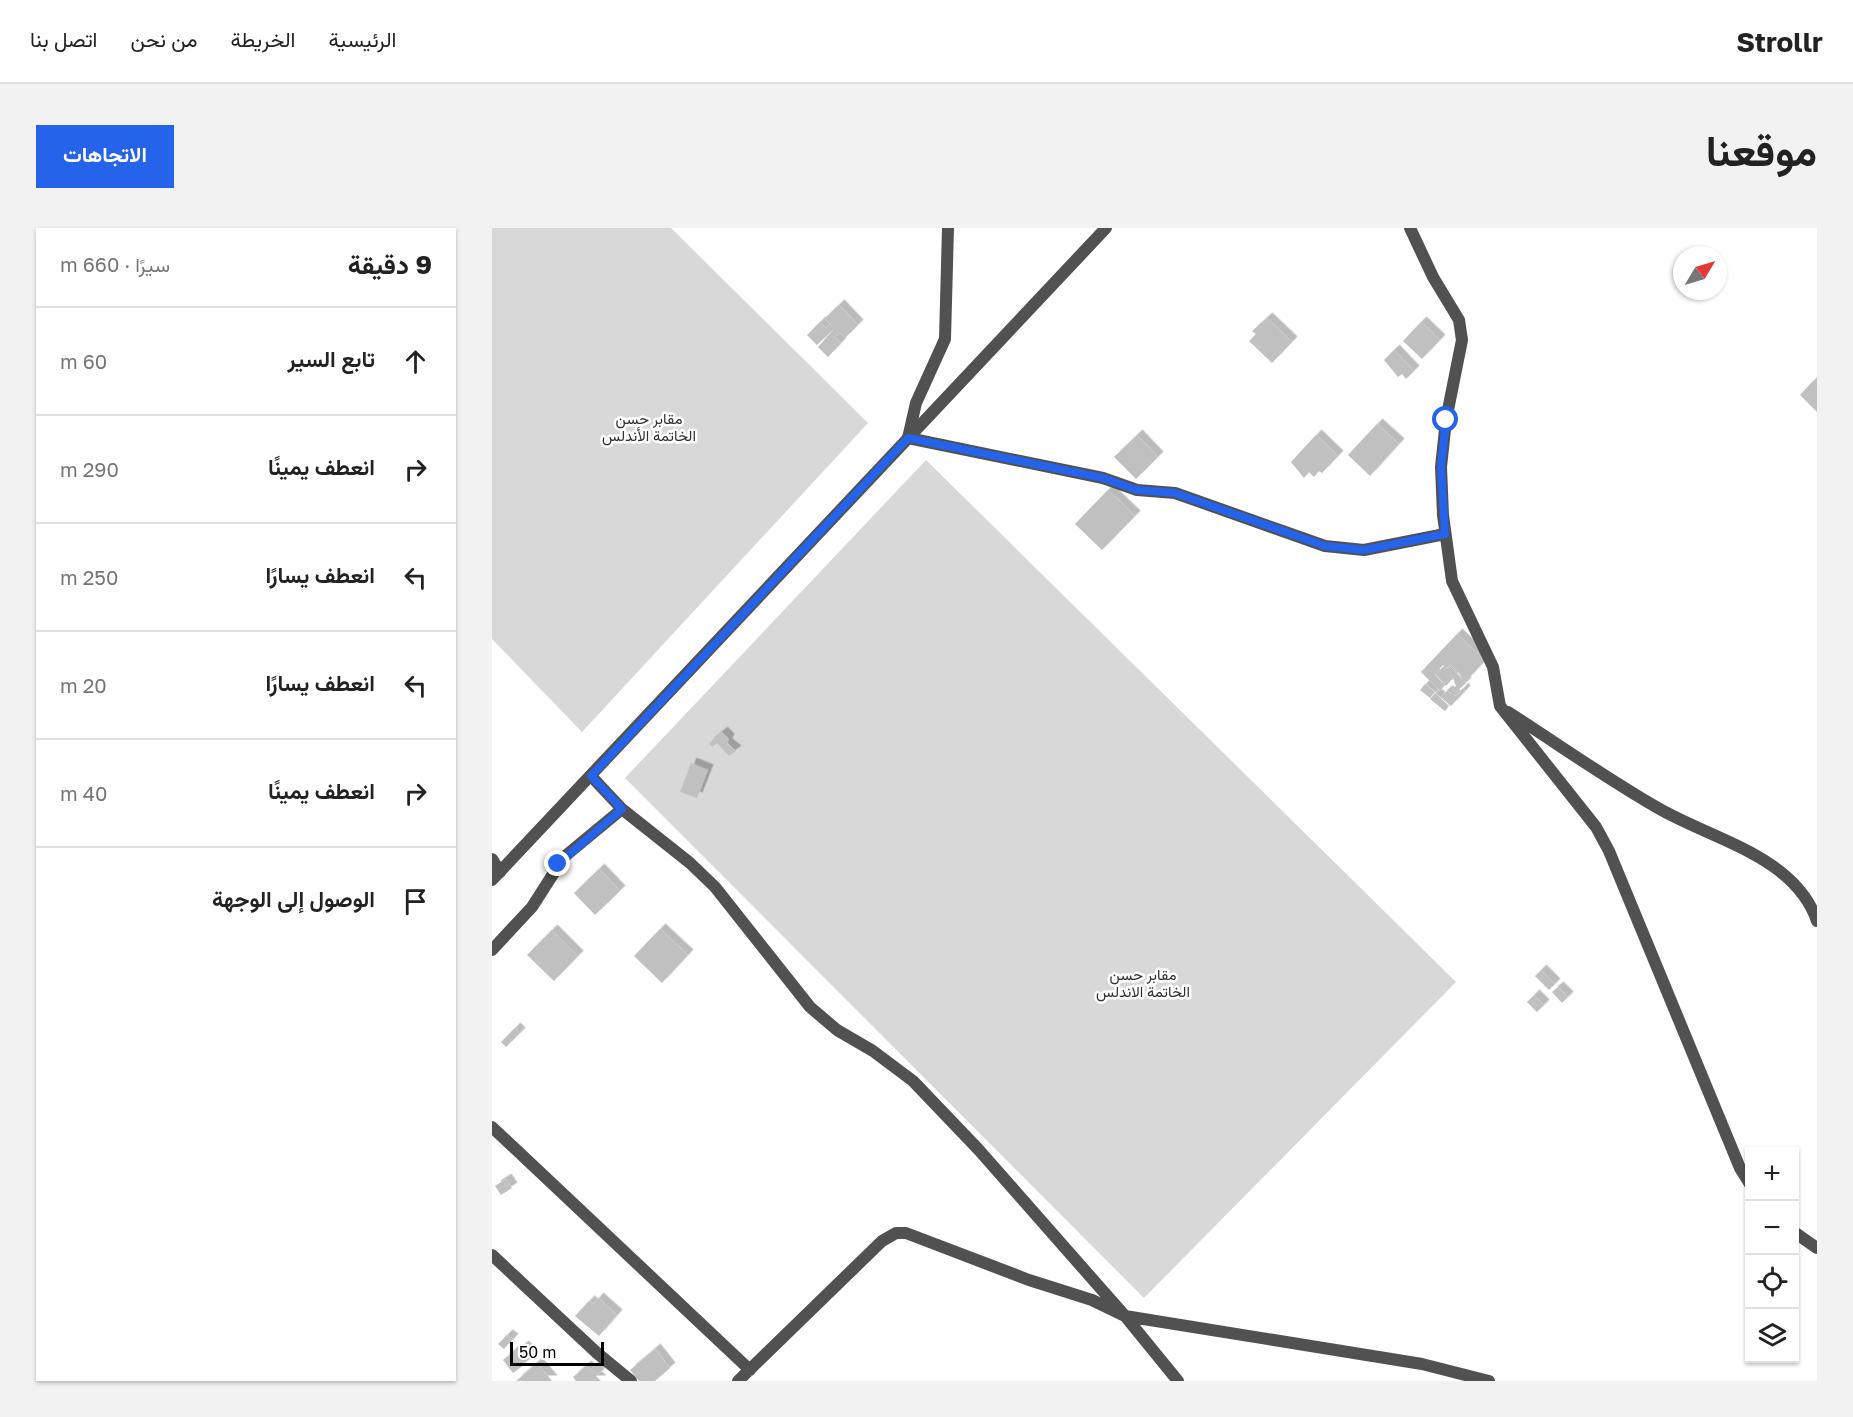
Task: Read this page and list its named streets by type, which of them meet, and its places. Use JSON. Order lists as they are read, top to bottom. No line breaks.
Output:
{"parks":["مقابر حسن الخاتمة الأندلس","مقابر حسن الخاتمة الاندلس"],"scale_bar":"50 m","north":"top right","page":{"header":"Strollr","nav":["الرئيسية","الخريطة","من نحن","اتصل بنا"],"title":"موقعنا","buttons":"الاتجاهات","heading":["9 دقيقة","سيرًا · 660 m"],"list":[["تابع السير","60 m"],["انعطف يمينًا","290 m"],["انعطف يسارًا","250 m"],["انعطف يسارًا","20 m"],["انعطف يمينًا","40 m"],"الوصول إلى الوجهة"],"map_buttons":["+","−"],"scale":"50 m"}}
